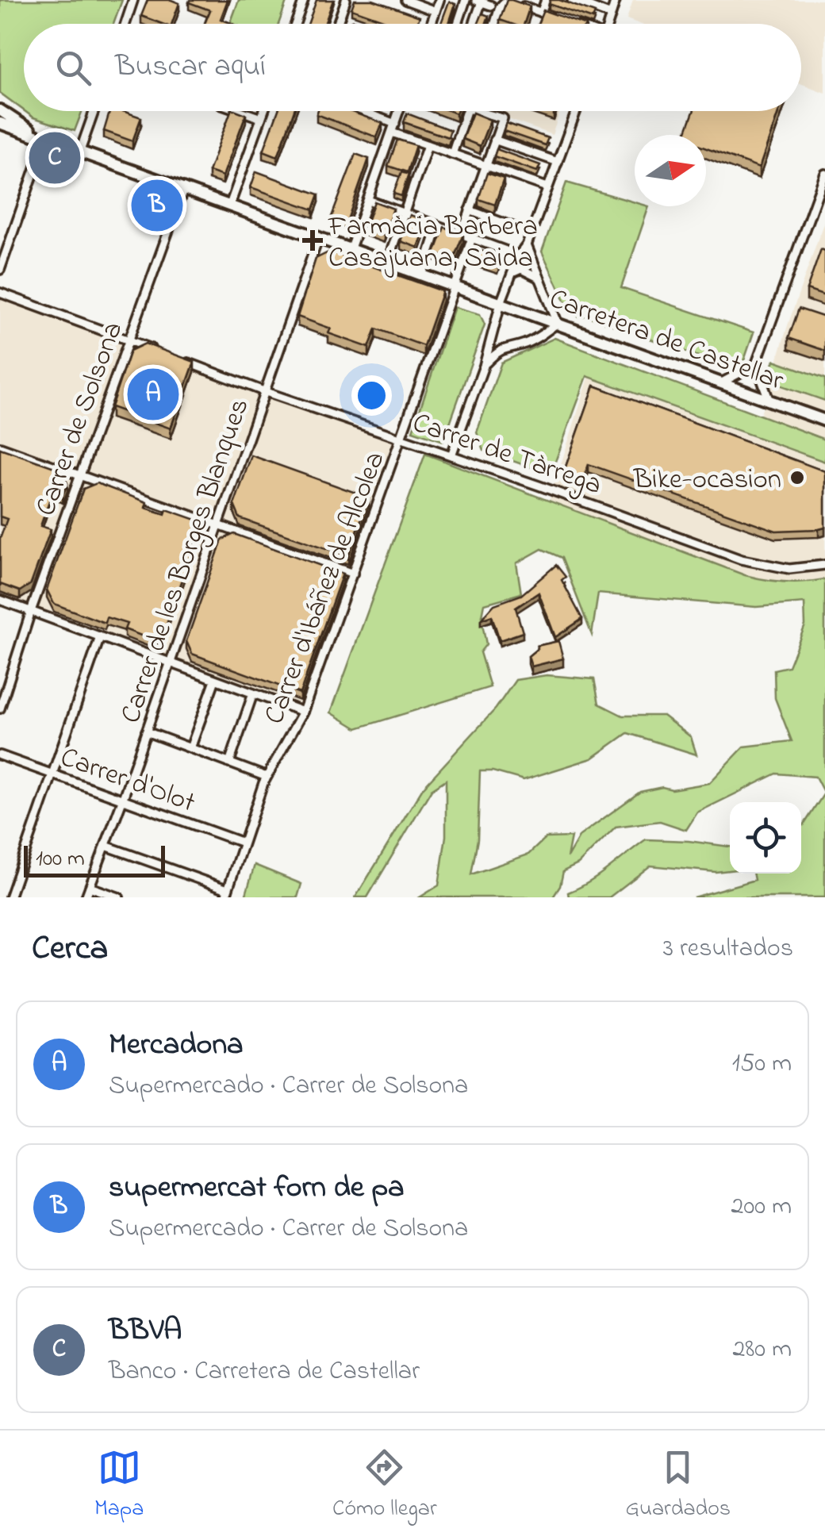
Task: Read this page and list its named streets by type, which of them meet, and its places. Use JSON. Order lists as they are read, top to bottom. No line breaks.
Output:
{"streets":{"street":["Carretera de Castellar","Carrer de Solsona","Carrer de Tàrrega","Carrer de les Borges Blanques","Carrer d'Ibáñez de Alcolea","Carrer d'Olot"]},"crossings":[["Carretera de Castellar","Carrer de Solsona"],["Carretera de Castellar","Carrer de les Borges Blanques"],["Carretera de Castellar","Carrer d'Ibáñez de Alcolea"],["Carrer de Tàrrega","Carrer de les Borges Blanques"],["Carrer de Tàrrega","Carrer d'Ibáñez de Alcolea"],["Carrer de les Borges Blanques","Carrer d'Olot"],["Carrer d'Ibáñez de Alcolea","Carrer d'Olot"]],"places":{"health":["Farmàcia Barbera Casajuana, Saida"],"other":["Bike-ocasion"]},"scale_bar":"100 m","north":"right","page":{"search":"Buscar aquí","pins":["C","B","A"],"scale":"100 m","heading":["Cerca","3 resultados"],"list":[{"mark":"A","name":"Mercadona","note":"Supermercado · Carrer de Solsona","value":"150 m"},{"mark":"B","name":"supermercat forn de pa","note":"Supermercado · Carrer de Solsona","value":"200 m"},{"mark":"C","name":"BBVA","note":"Banco · Carretera de Castellar","value":"280 m"}],"nav":["Mapa","Cómo llegar","Guardados"]}}
